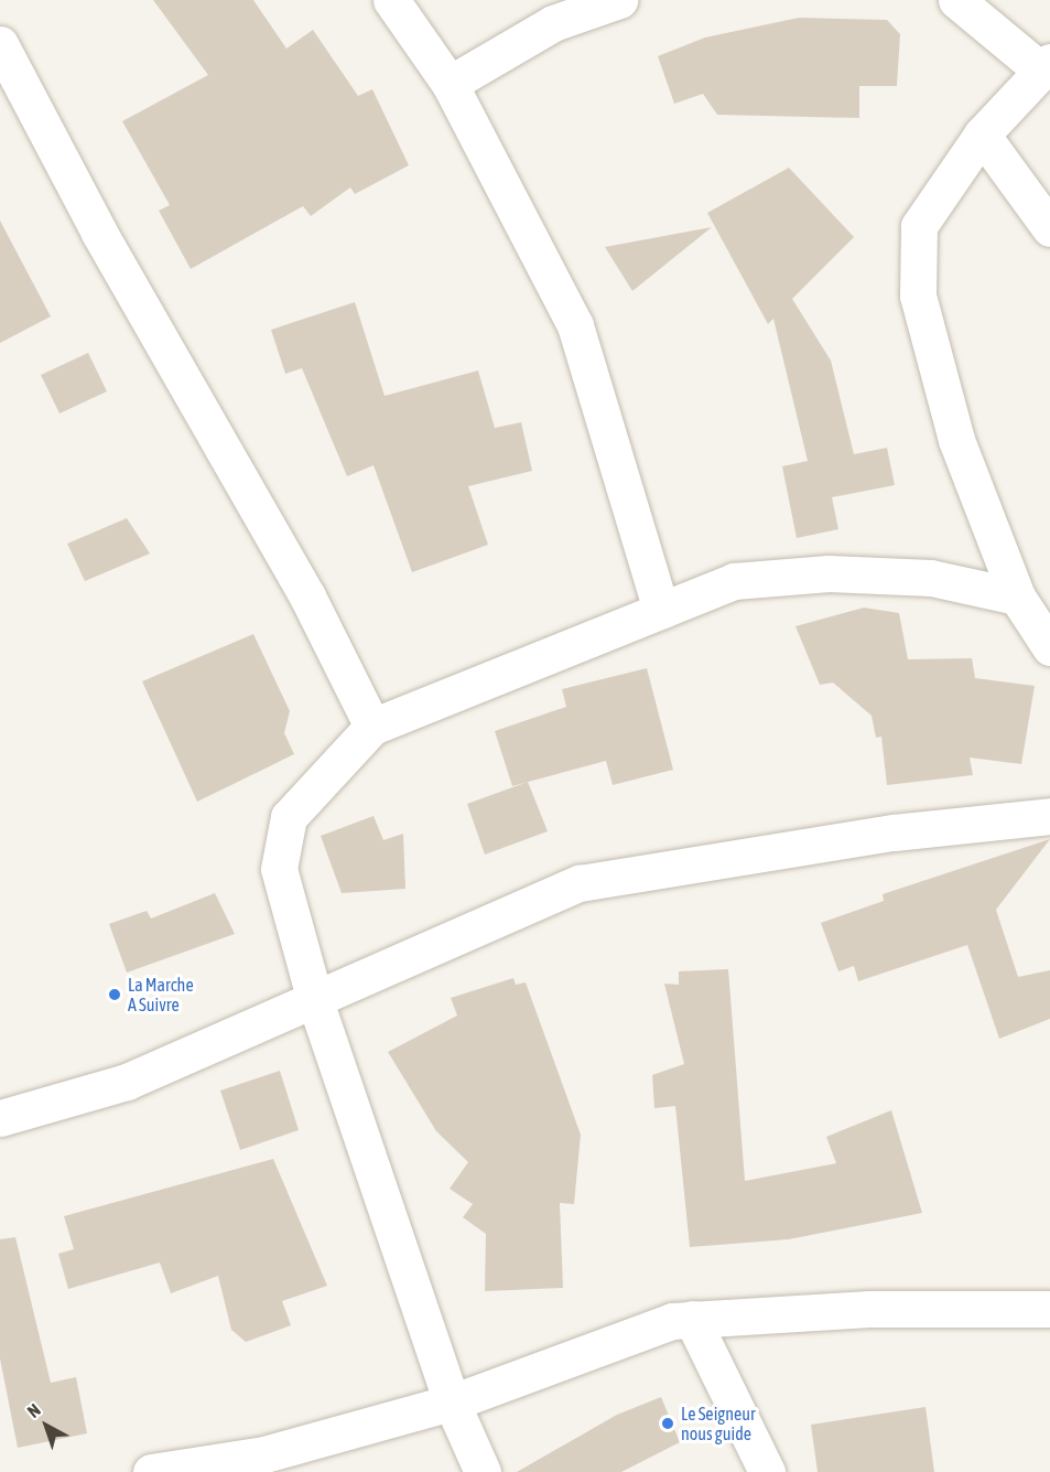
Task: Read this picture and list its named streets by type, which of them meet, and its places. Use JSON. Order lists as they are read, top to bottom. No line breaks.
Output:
{"places":["La Marche A Suivre","Le Seigneur nous guide"],"north":"top left"}
